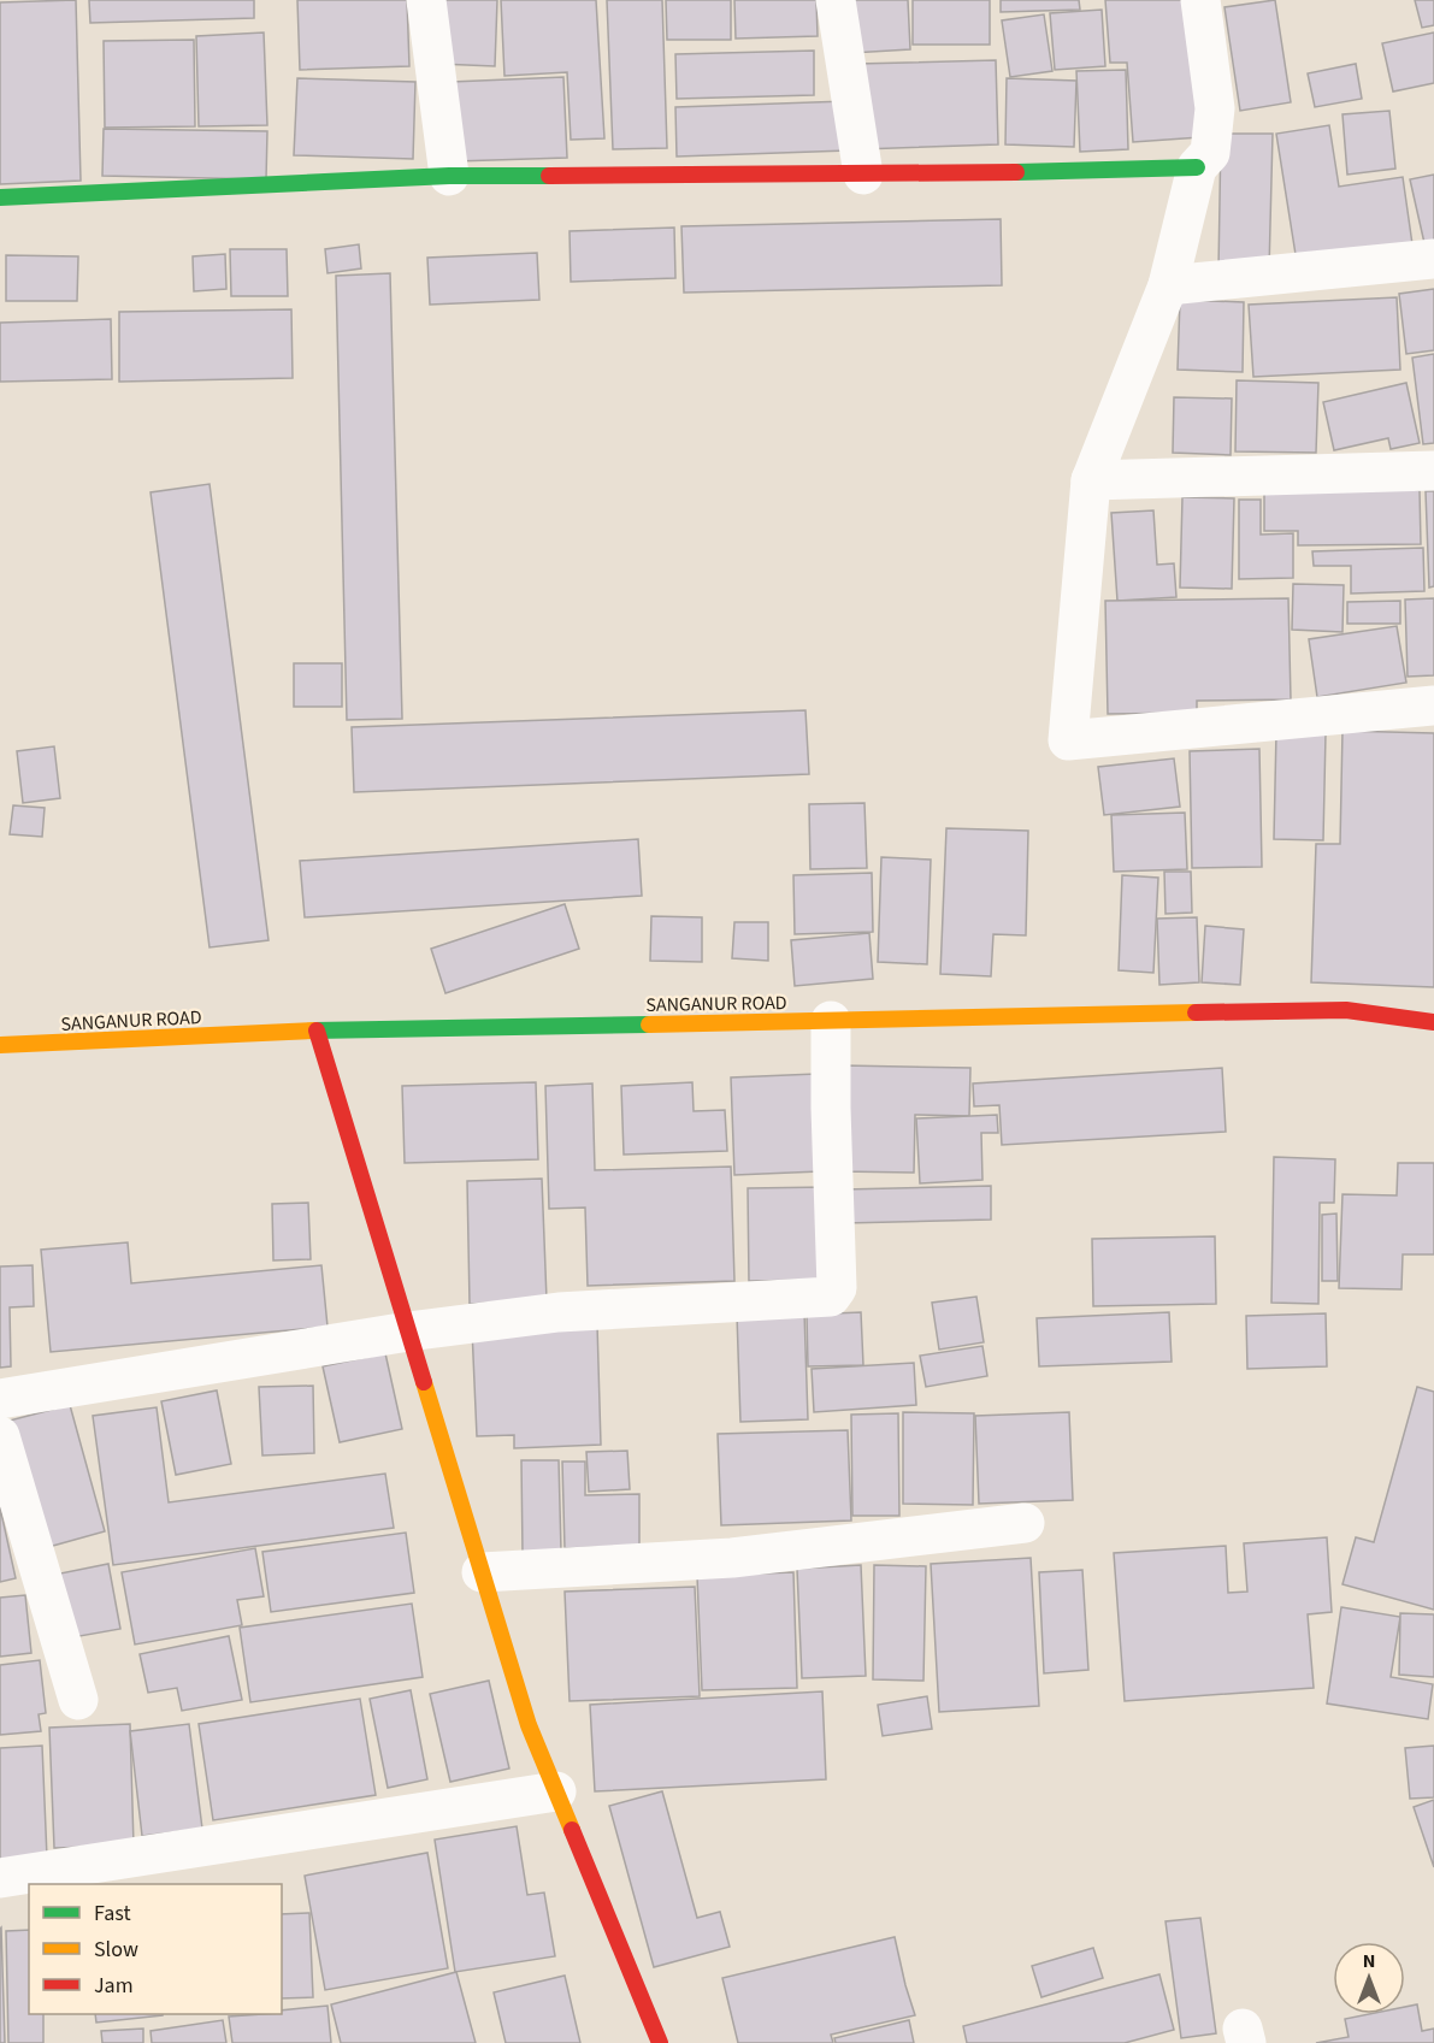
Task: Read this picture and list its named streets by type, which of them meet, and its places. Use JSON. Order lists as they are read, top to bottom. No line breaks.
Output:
{"streets":{"street":["SANGANUR ROAD"]},"legend":["Fast","Slow","Jam"],"north":"top"}
